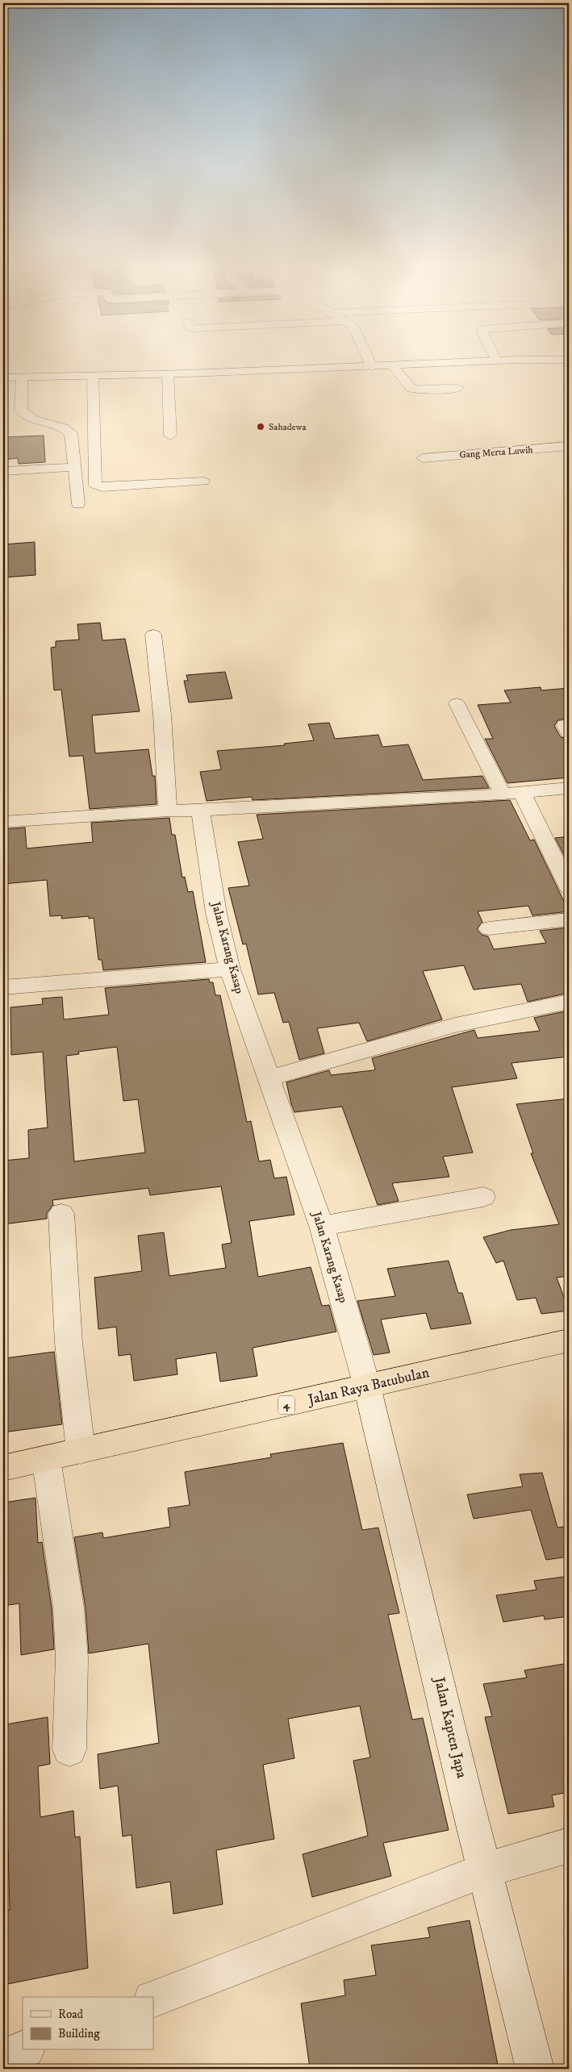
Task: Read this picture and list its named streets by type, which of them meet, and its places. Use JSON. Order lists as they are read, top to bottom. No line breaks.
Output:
{"streets":{"highway":["Jalan Raya Batubulan","4"],"street":["Gang Merta Luwih","Jalan Karang Kasap","Jalan Kapten Japa"]},"crossings":[["Jalan Karang Kasap","Jalan Raya Batubulan"],["Jalan Karang Kasap","Jalan Kapten Japa"],["Jalan Raya Batubulan","Jalan Kapten Japa"]],"places":["Sahadewa"],"legend":["Road","Building"]}
